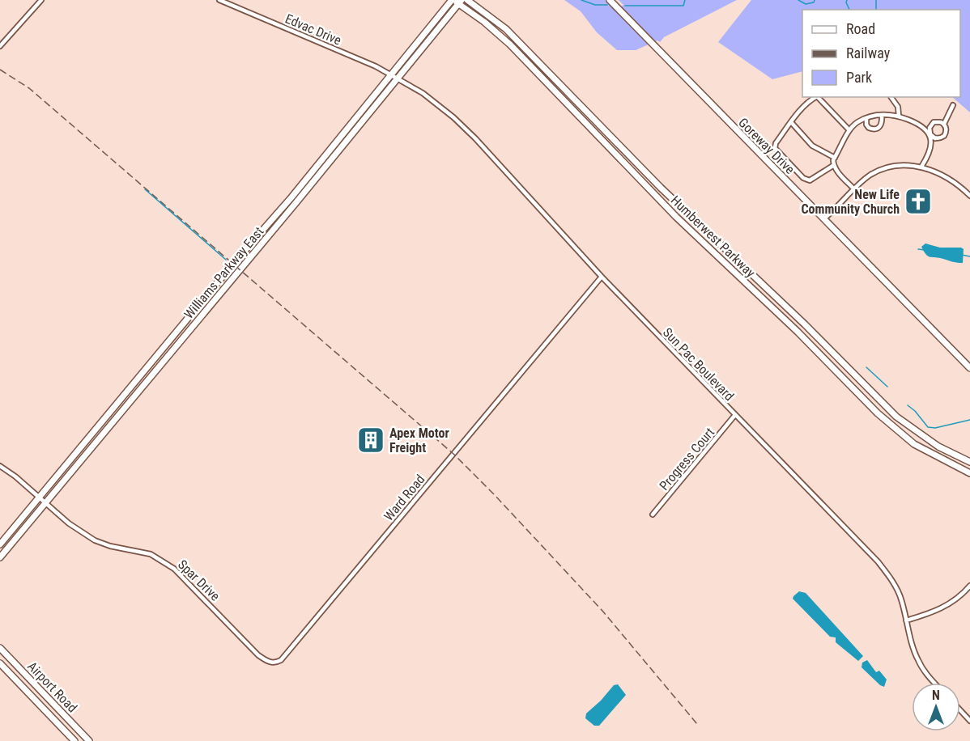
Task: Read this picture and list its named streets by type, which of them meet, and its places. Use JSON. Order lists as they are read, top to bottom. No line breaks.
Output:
{"streets":{"main road":["Goreway Drive","Humberwest Parkway","Williams Parkway East","Airport Road"],"street":["Edvac Drive","Sun Pac Boulevard","Progress Court","Ward Road","Spar Drive"]},"crossings":[["Edvac Drive","Williams Parkway East"],["Edvac Drive","Sun Pac Boulevard"],["Humberwest Parkway","Williams Parkway East"],["Williams Parkway East","Sun Pac Boulevard"],["Williams Parkway East","Spar Drive"],["Sun Pac Boulevard","Progress Court"],["Sun Pac Boulevard","Ward Road"],["Ward Road","Spar Drive"]],"places":{"church":["New Life Community Church"],"building":["Apex Motor Freight"]},"legend":["Road","Railway","Park"],"north":"top"}
